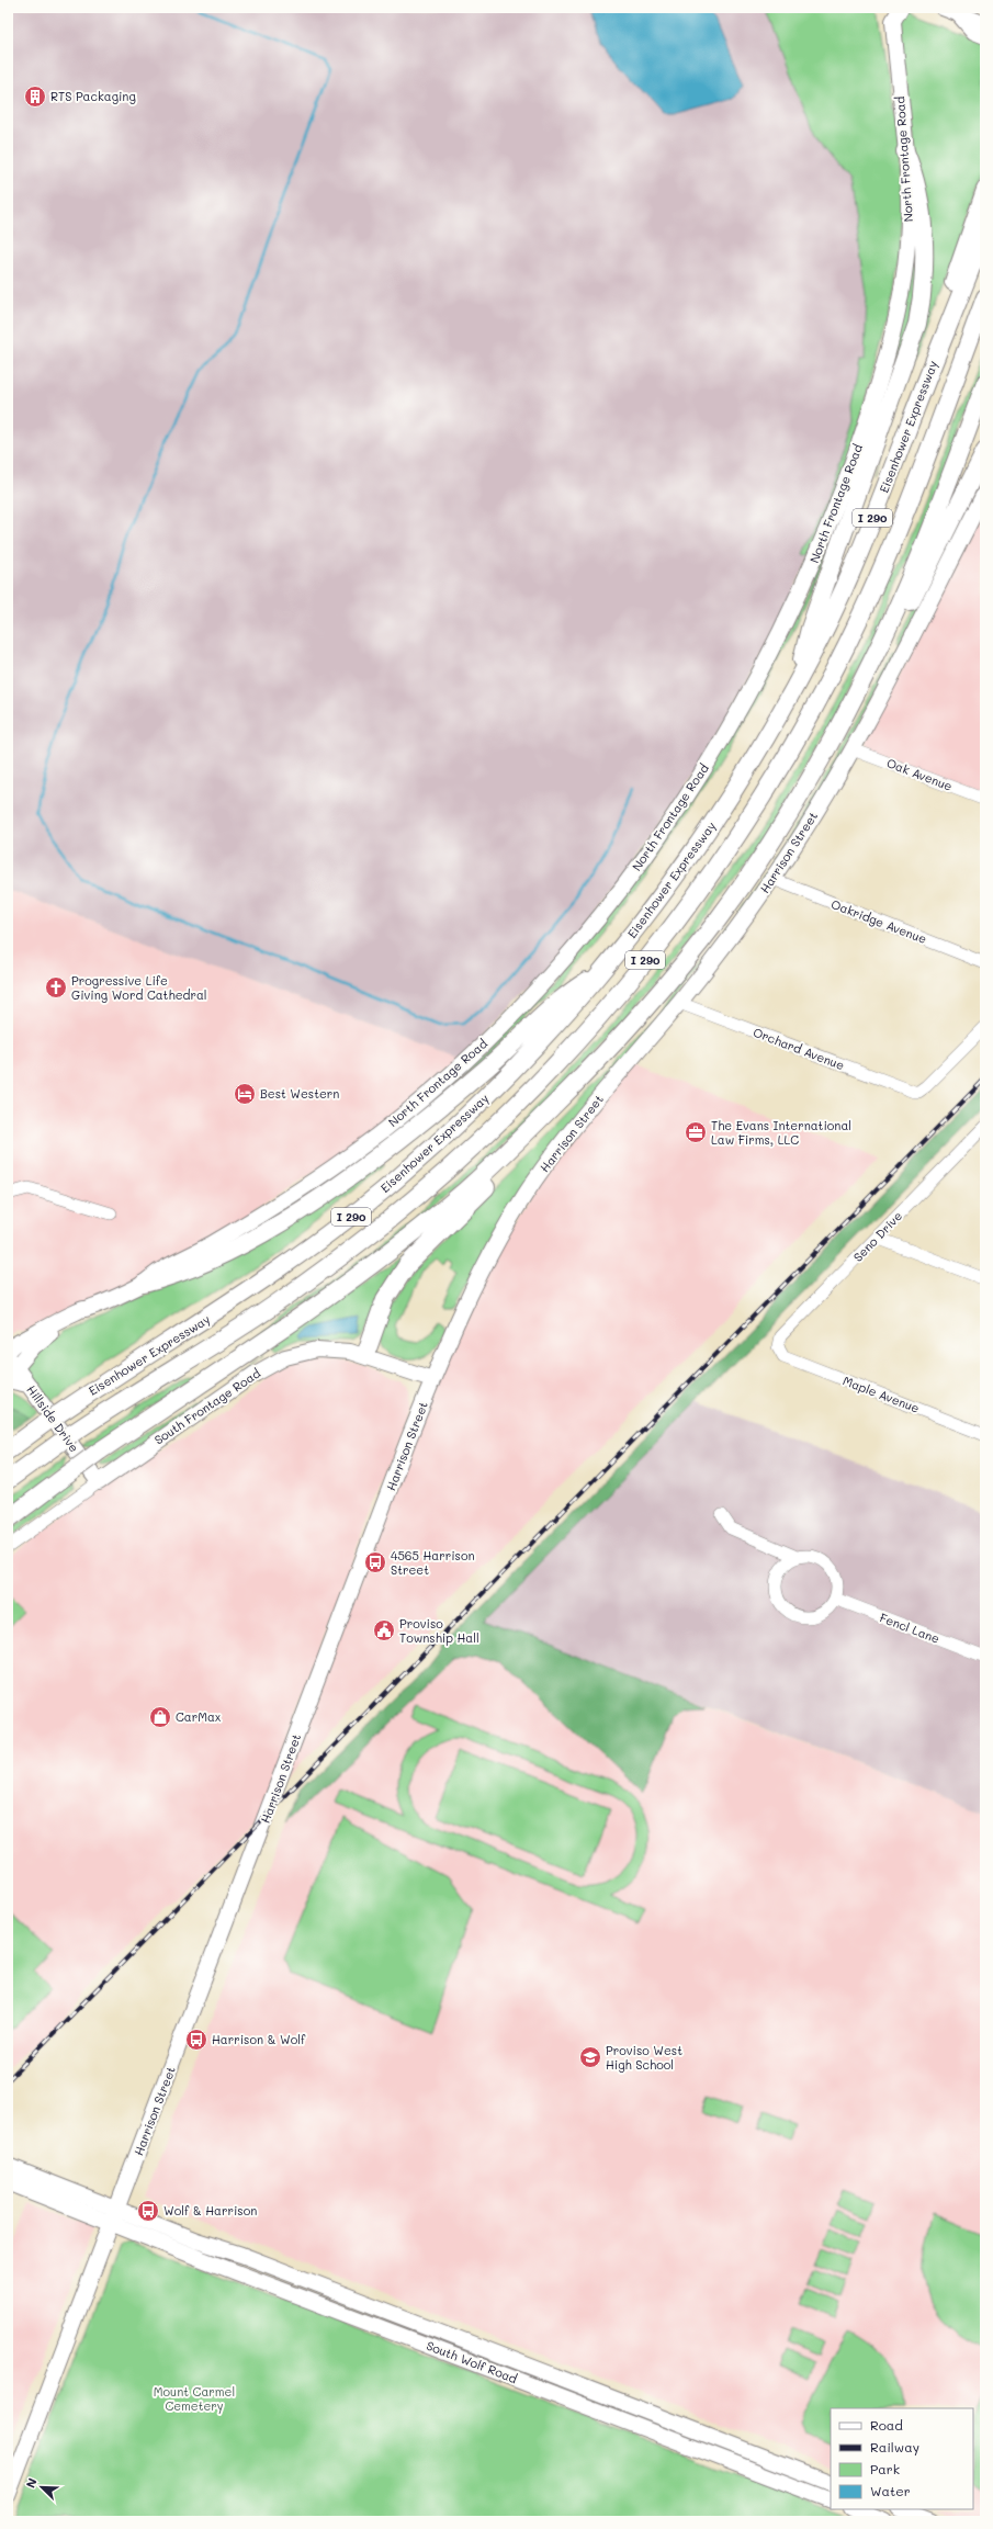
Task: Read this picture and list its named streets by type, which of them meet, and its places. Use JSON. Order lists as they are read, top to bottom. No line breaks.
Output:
{"streets":{"highway":["Eisenhower Expressway","I 290"],"main road":["North Frontage Road","Harrison Street","South Frontage Road","Hillside Drive","South Wolf Road"],"street":["Oak Avenue","Oakridge Avenue","Orchard Avenue","Seno Drive","Maple Avenue","Fencl Lane"]},"crossings":[["Oak Avenue","Harrison Street"],["Harrison Street","Oakridge Avenue"],["Harrison Street","Orchard Avenue"],["Harrison Street","South Frontage Road"],["Harrison Street","South Wolf Road"],["Seno Drive","Maple Avenue"],["South Frontage Road","Hillside Drive"]],"parks":["Mount Carmel Cemetery"],"places":{"building":["RTS Packaging"],"church":["Progressive Life Giving Word Cathedral"],"hotel":["Best Western"],"office":["The Evans International Law Firms, LLC"],"bus stop":["4565 Harrison Street","Harrison & Wolf","Wolf & Harrison"],"public building":["Proviso Township Hall"],"shop":["CarMax"],"school or university":["Proviso West High School"]},"legend":["Road","Railway","Park","Water"],"north":"top left"}
